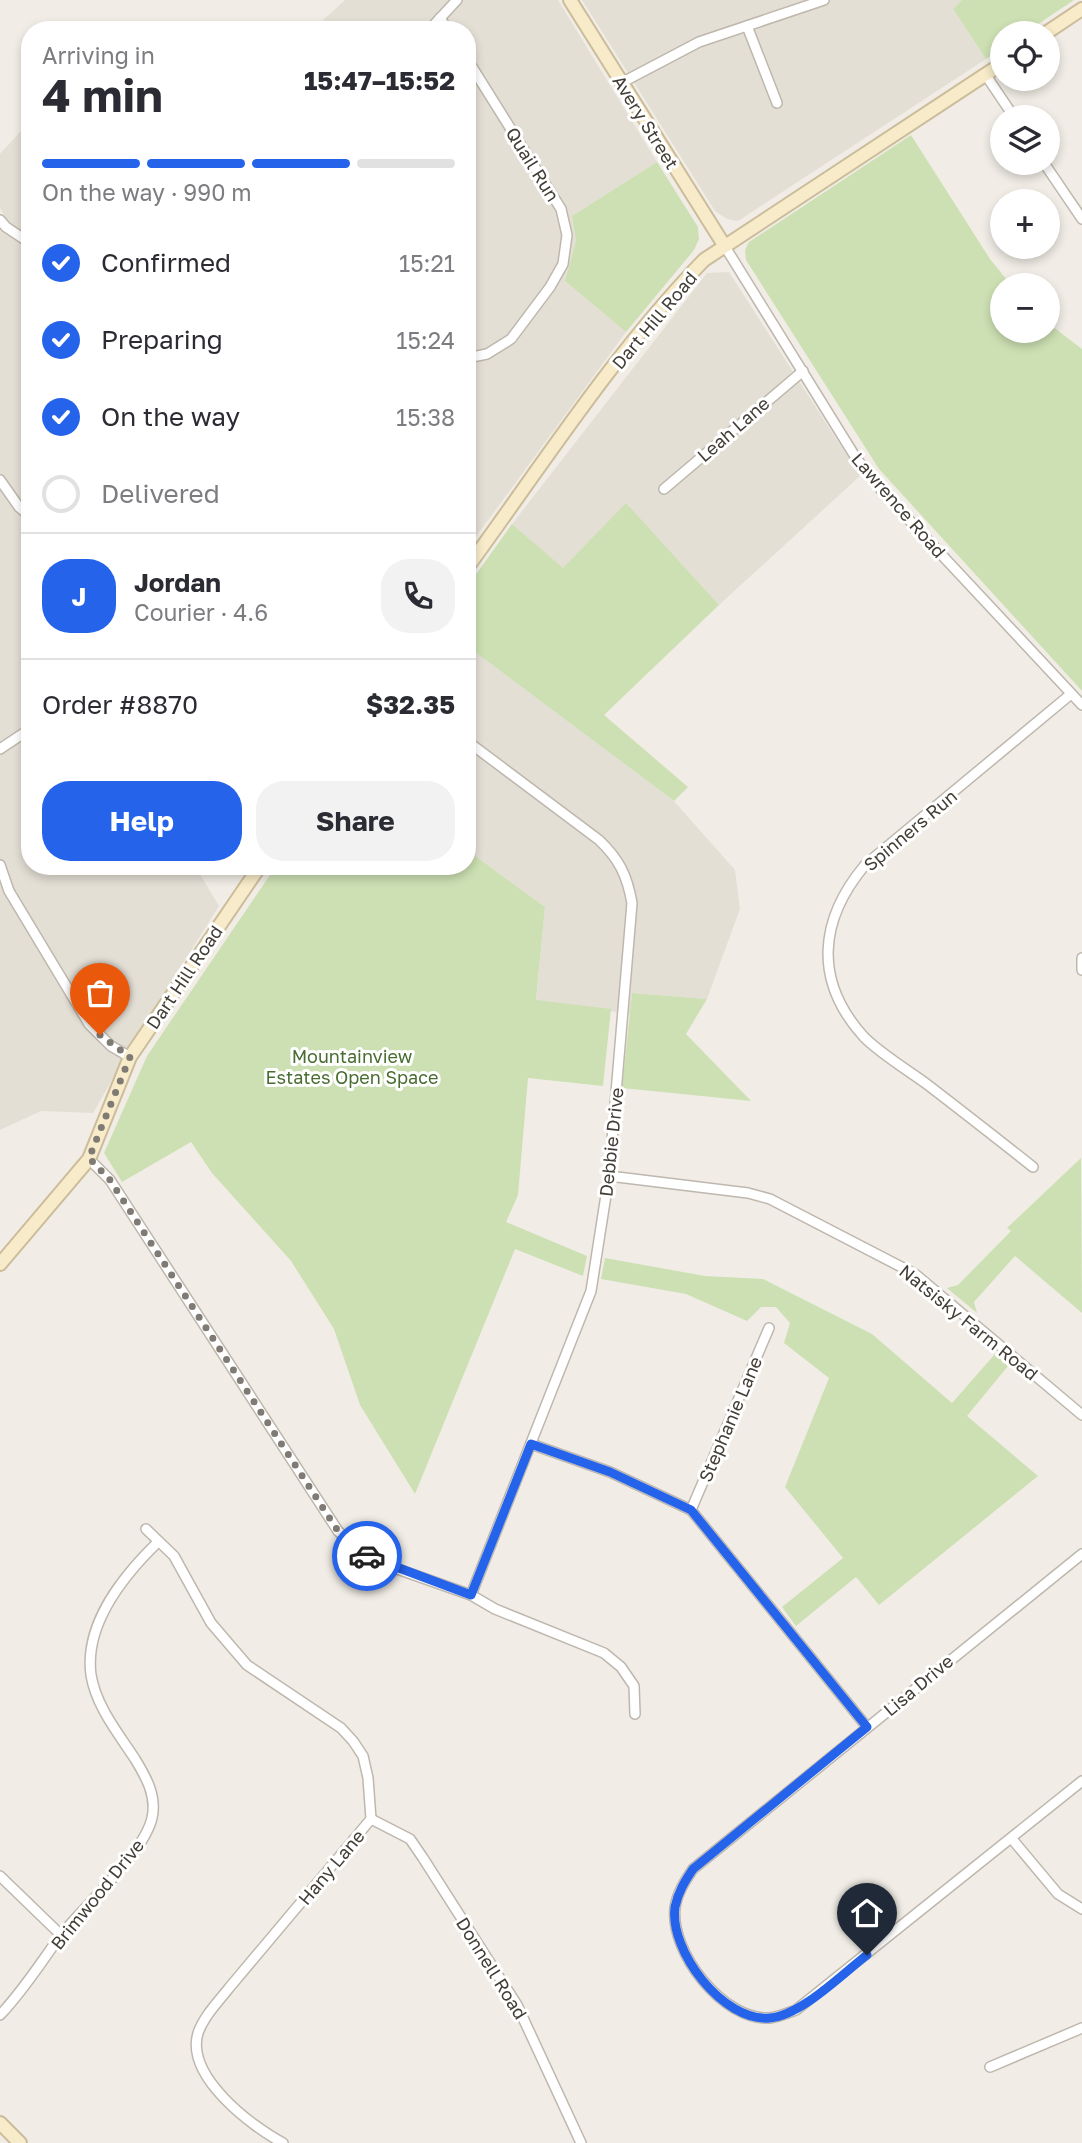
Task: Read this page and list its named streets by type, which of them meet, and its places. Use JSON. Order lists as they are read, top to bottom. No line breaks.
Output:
{"streets":{"main road":["Avery Street","Dart Hill Road"],"street":["Quail Run","Leah Lane","Lawrence Road","Spinners Run","Debbie Drive","Natsisky Farm Road","Stephanie Lane","Lisa Drive","Hany Lane","Brimwood Drive","Donnell Road"]},"crossings":[["Avery Street","Dart Hill Road"],["Avery Street","Lawrence Road"],["Dart Hill Road","Lawrence Road"],["Leah Lane","Lawrence Road"],["Lawrence Road","Spinners Run"],["Debbie Drive","Natsisky Farm Road"],["Hany Lane","Brimwood Drive"],["Hany Lane","Donnell Road"]],"parks":["Mountainview Estates Open Space"],"page":{"map_buttons":["+","−"],"heading":["4 min","Arriving in","15:47–15:52"],"panel":["Jordan","Courier · 4.6","Order #8870","$32.35"],"bar":"On the way · 990 m","list":[["Confirmed","15:21"],["Preparing","15:24"],["On the way","15:38"],"Delivered"],"round":"J","buttons":["Help","Share"]}}
